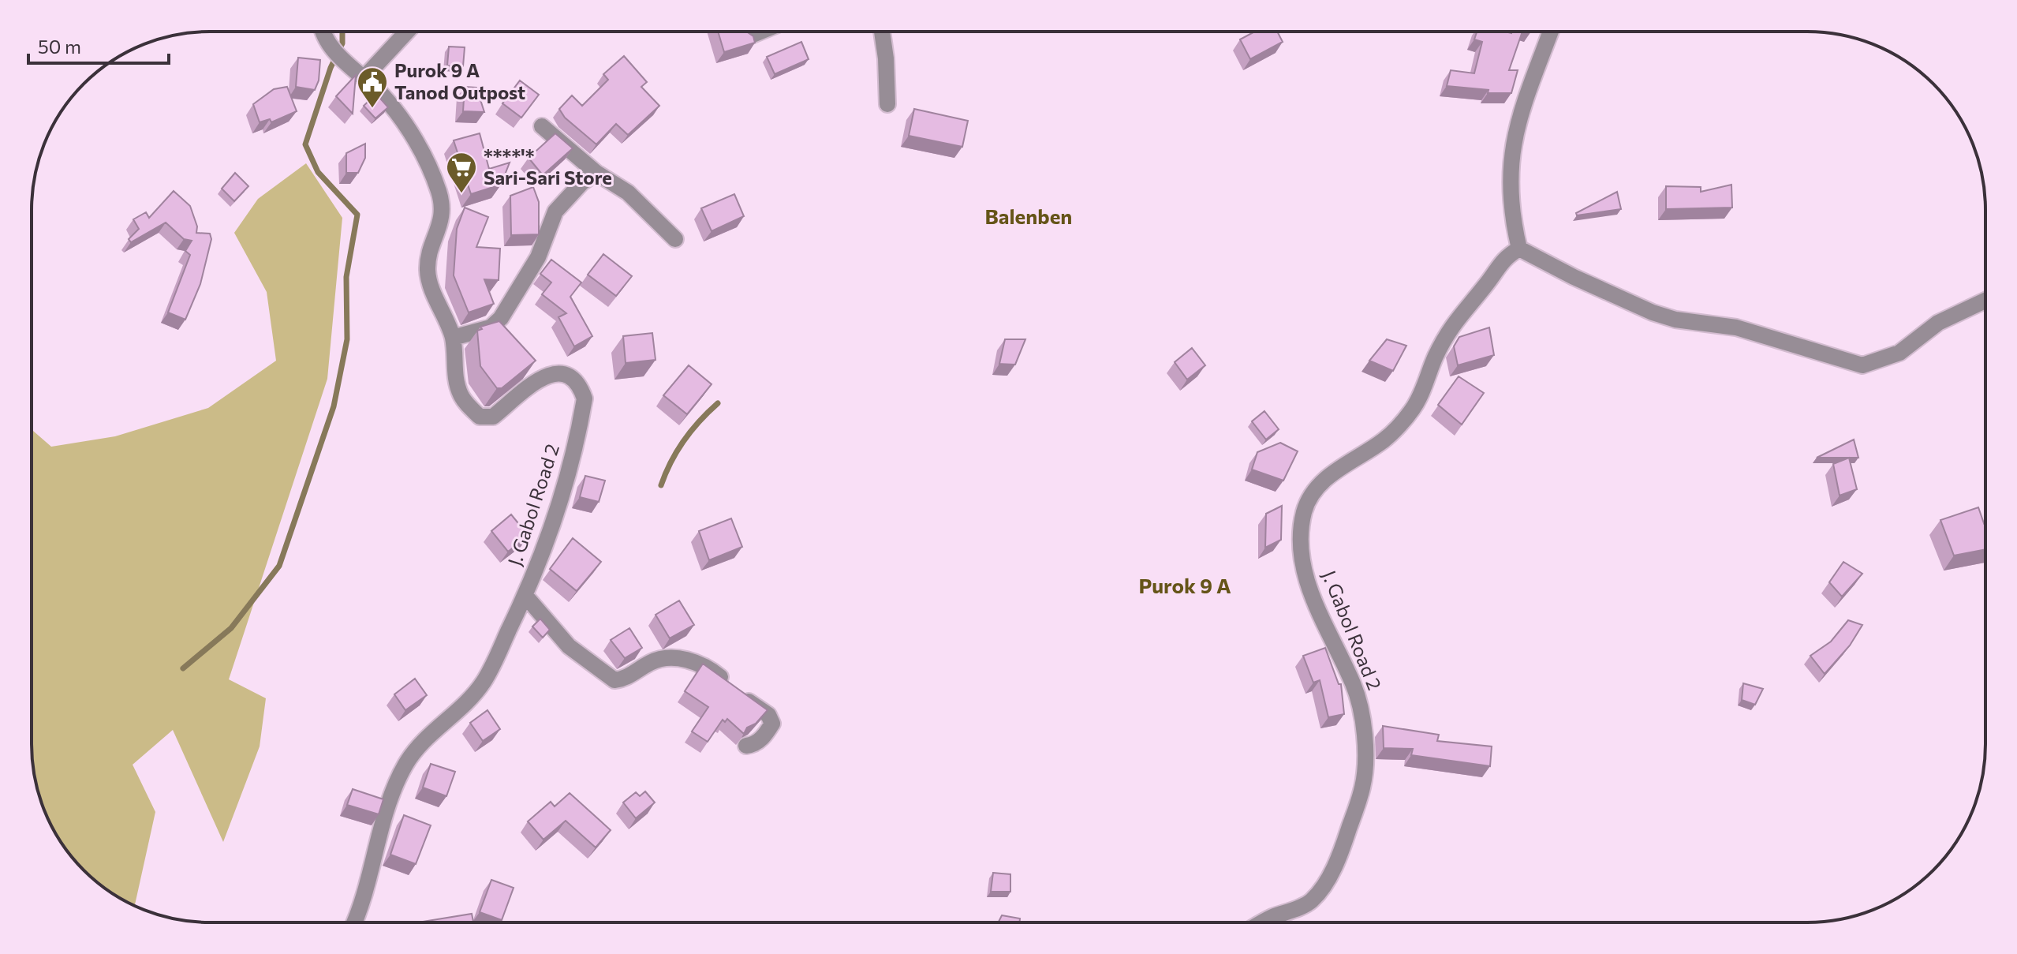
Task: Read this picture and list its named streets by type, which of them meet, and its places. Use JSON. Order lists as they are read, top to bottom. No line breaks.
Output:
{"streets":{"street":["J. Gabol Road 2"]},"districts":["Balenben","Purok 9 A"],"places":{"public building":["Purok 9 A Tanod Outpost"],"supermarket":["****'* Sari-Sari Store"]},"scale_bar":"50 m"}
